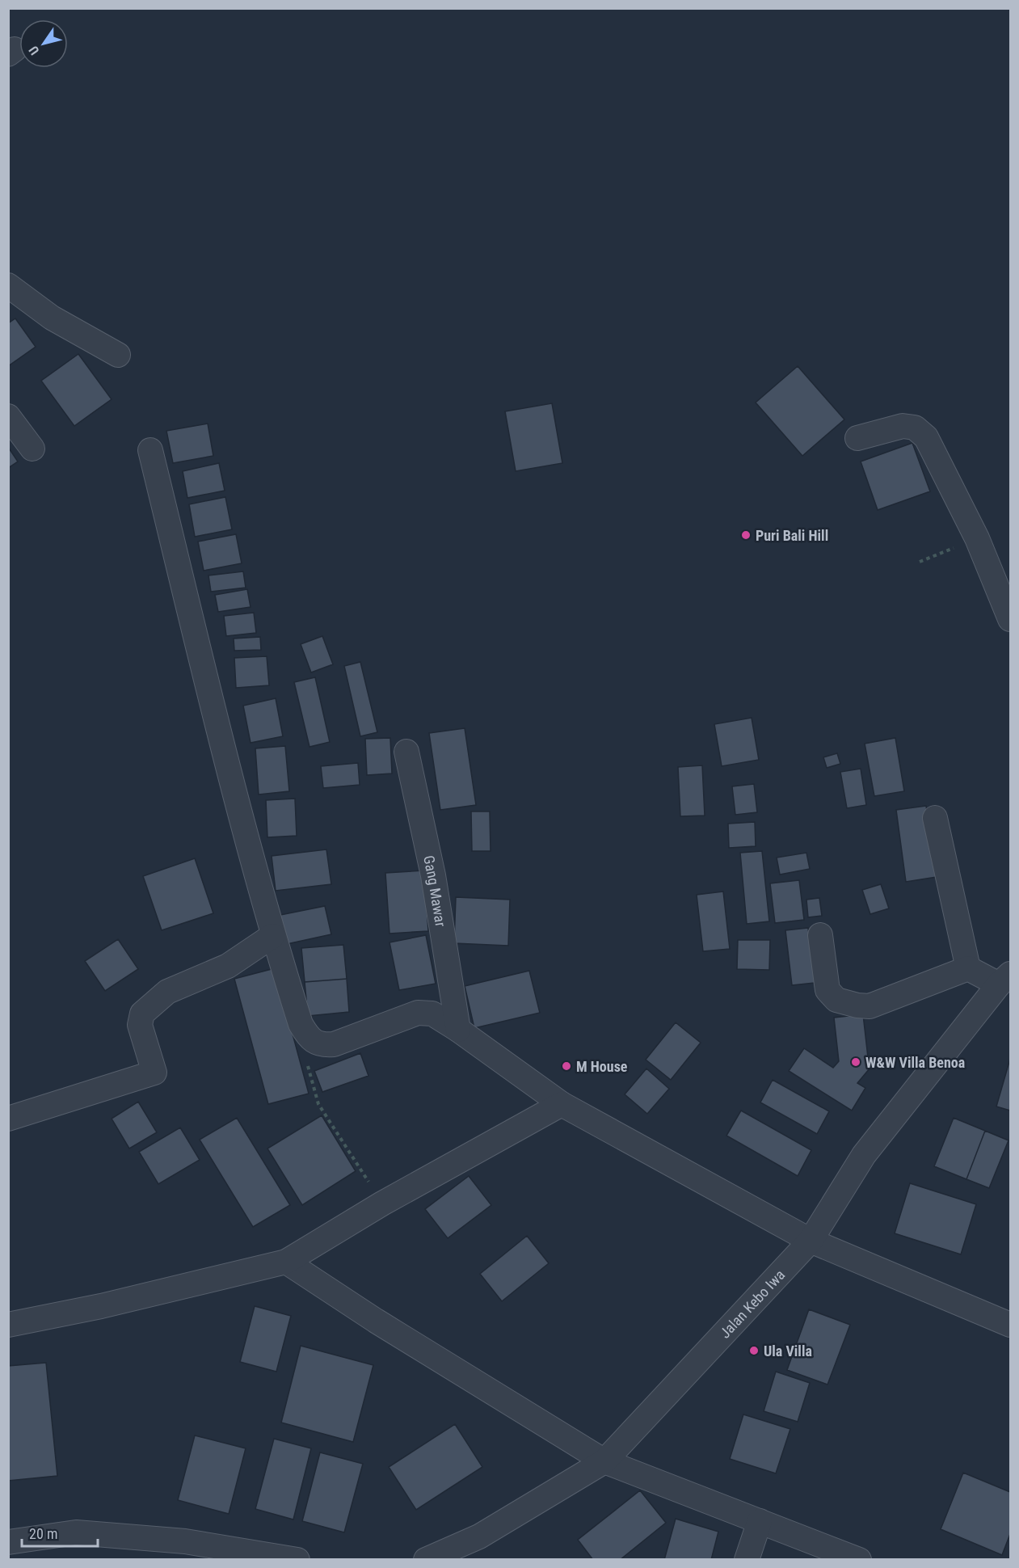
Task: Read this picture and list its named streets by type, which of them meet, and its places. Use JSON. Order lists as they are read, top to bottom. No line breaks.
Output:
{"streets":{"street":["Gang Mawar","Jalan Kebo Iwa"]},"places":["Puri Bali Hill","W&W Villa Benoa","M House","Ula Villa"],"scale_bar":"20 m","north":"bottom left"}
